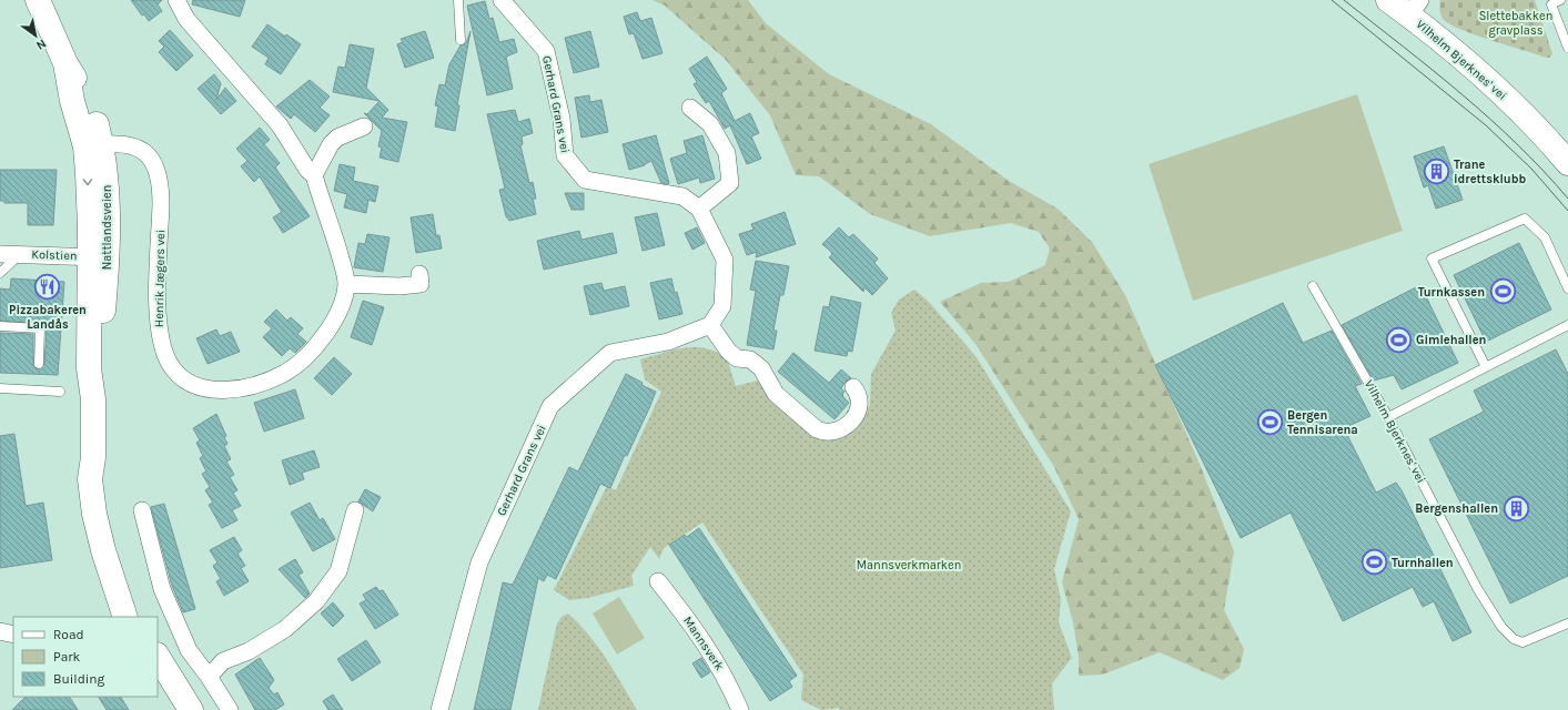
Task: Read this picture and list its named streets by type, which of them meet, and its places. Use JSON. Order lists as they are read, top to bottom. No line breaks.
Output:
{"streets":{"main road":["Vilhelm Bjerknes' vei","Nattlandsveien"],"street":["Gerhard Grans vei","Kolstien","Henrik Jægers vei","Mannsverk"]},"crossings":[["Nattlandsveien","Kolstien"],["Nattlandsveien","Henrik Jægers vei"]],"parks":["Slettebakken gravplass","Mannsverkmarken"],"places":{"building":["Trane idrettsklubb","Bergenshallen"],"restaurant":["Pizzabakeren Landås"],"sports":["Turnkassen","Gimlehallen","Bergen Tennisarena","Turnhallen"]},"legend":["Road","Park","Building"],"north":"bottom right"}
